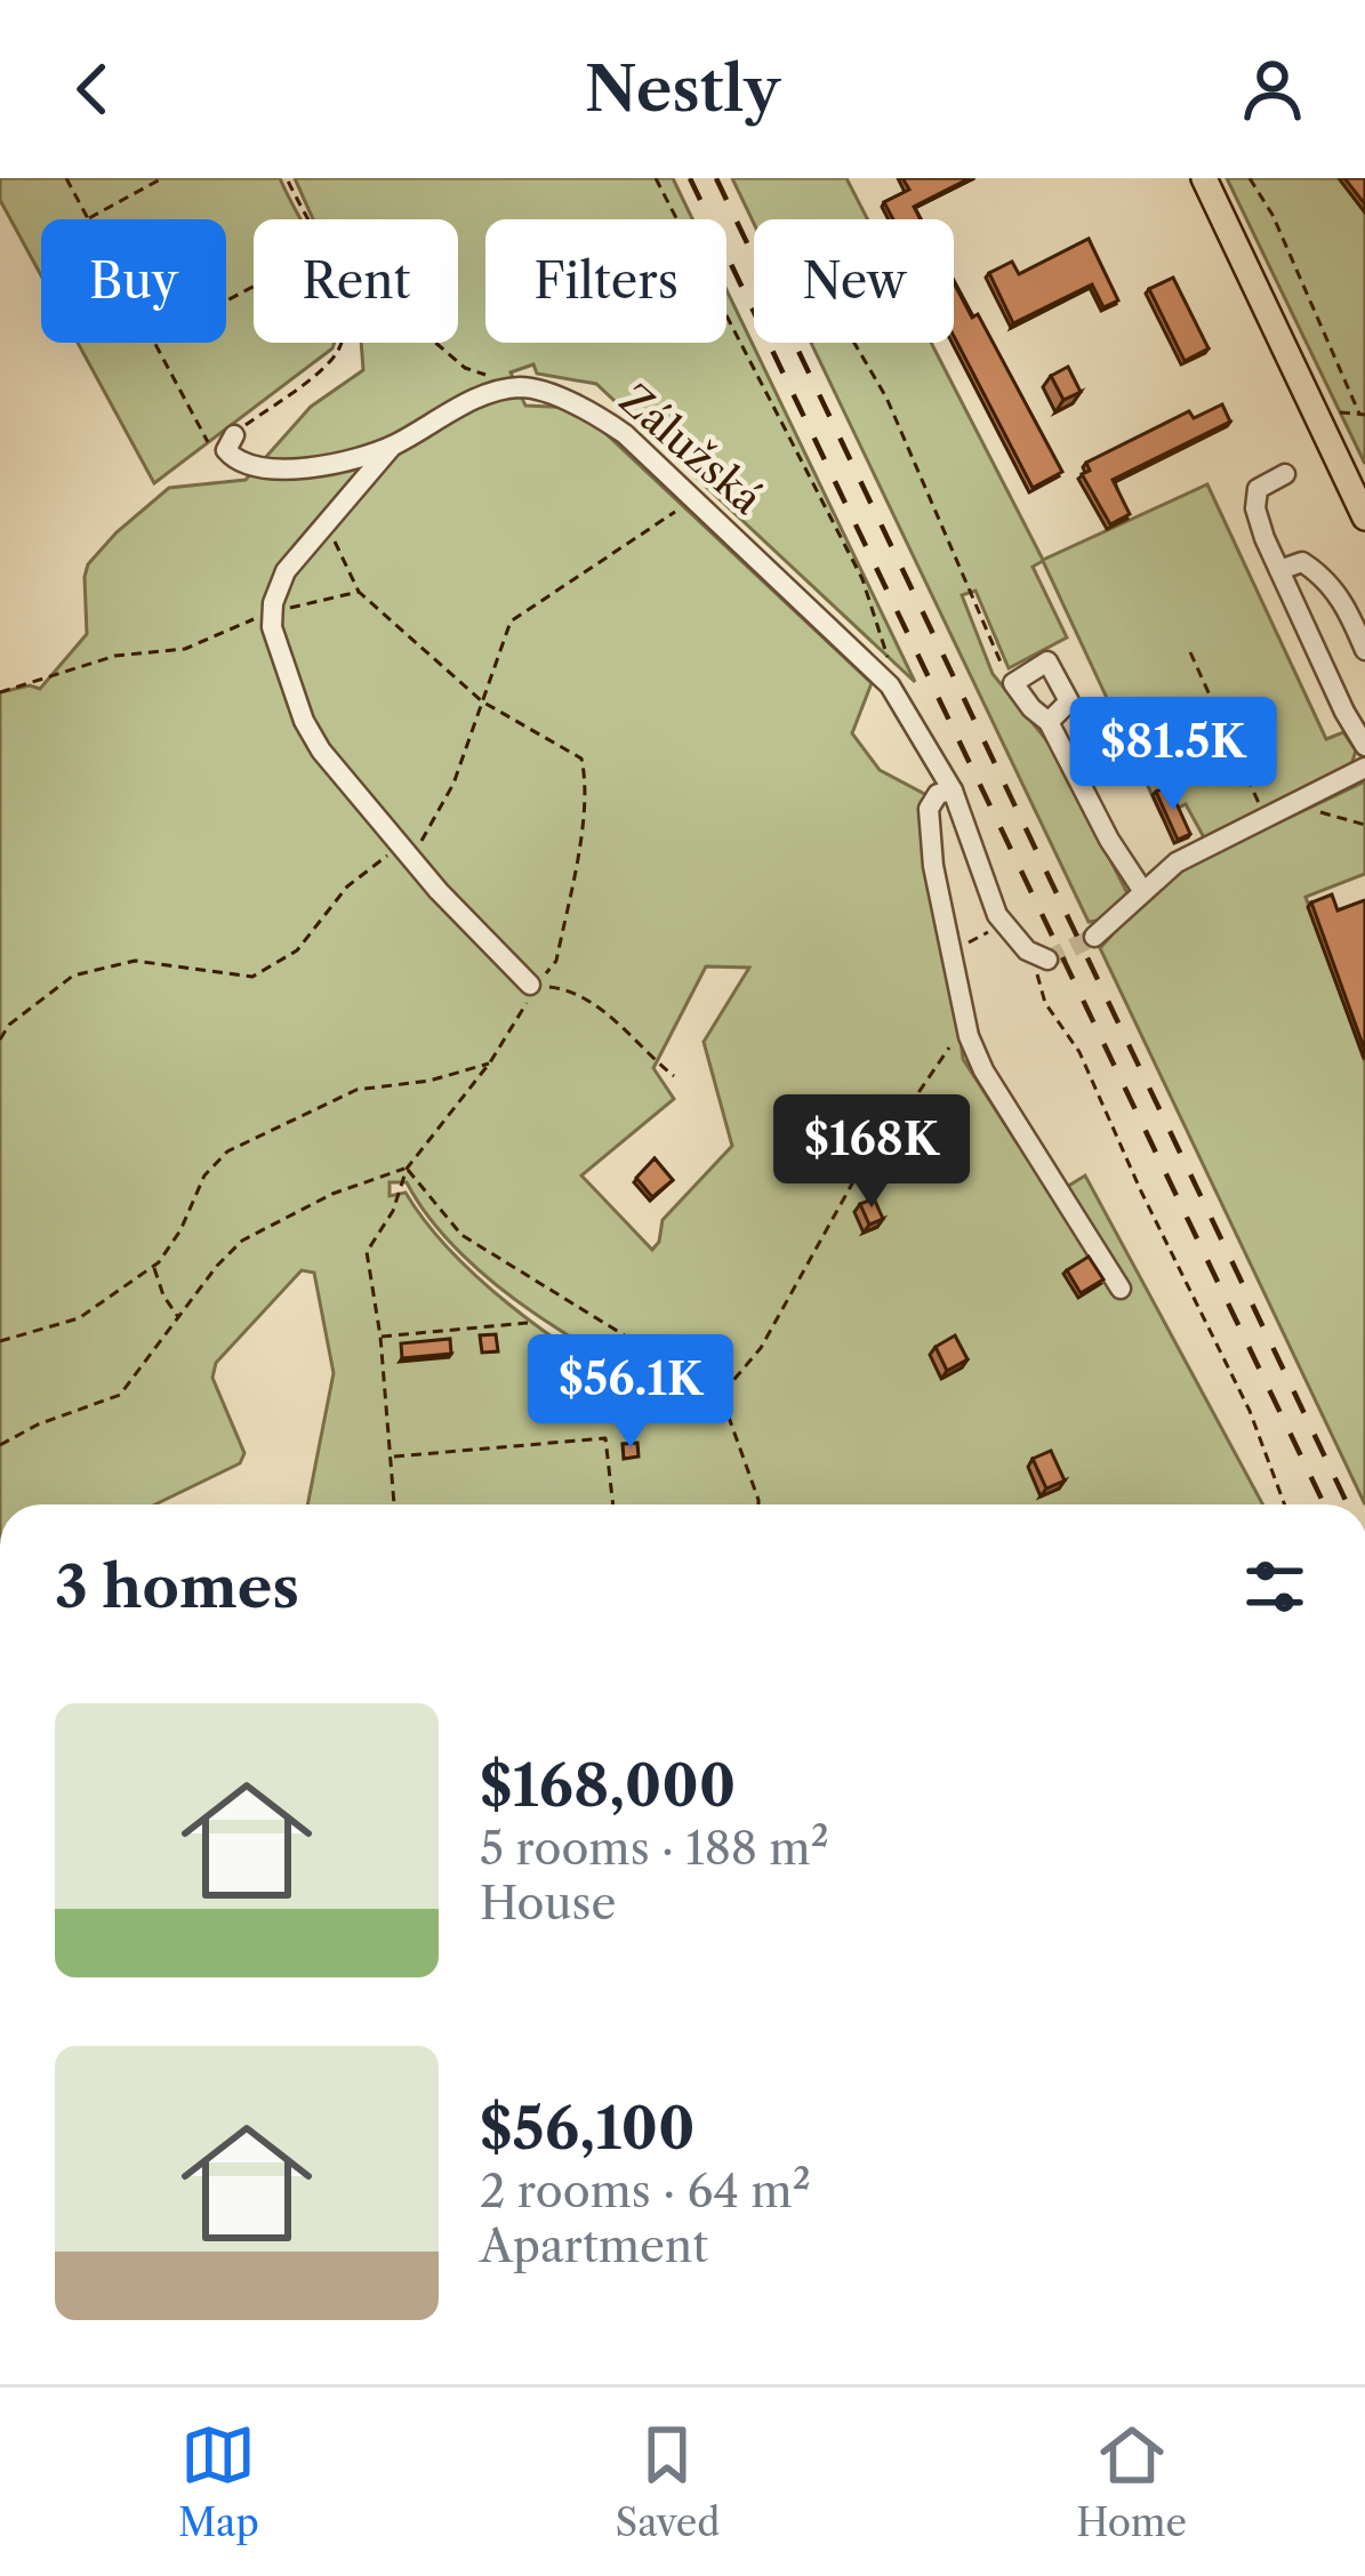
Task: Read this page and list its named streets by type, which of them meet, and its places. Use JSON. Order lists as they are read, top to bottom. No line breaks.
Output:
{"streets":{"street":["Zálužská"]},"page":{"header":"Nestly","chip":["Buy","Rent","Filters","New"],"price":["$81.5K","$168K","$56.1K"],"heading":"3 homes","list":[{"name":"$168,000","note":"5 rooms · 188 m² · House"},{"name":"$56,100","note":"2 rooms · 64 m² · Apartment"}],"tabs":["Map","Saved","Home"]}}
